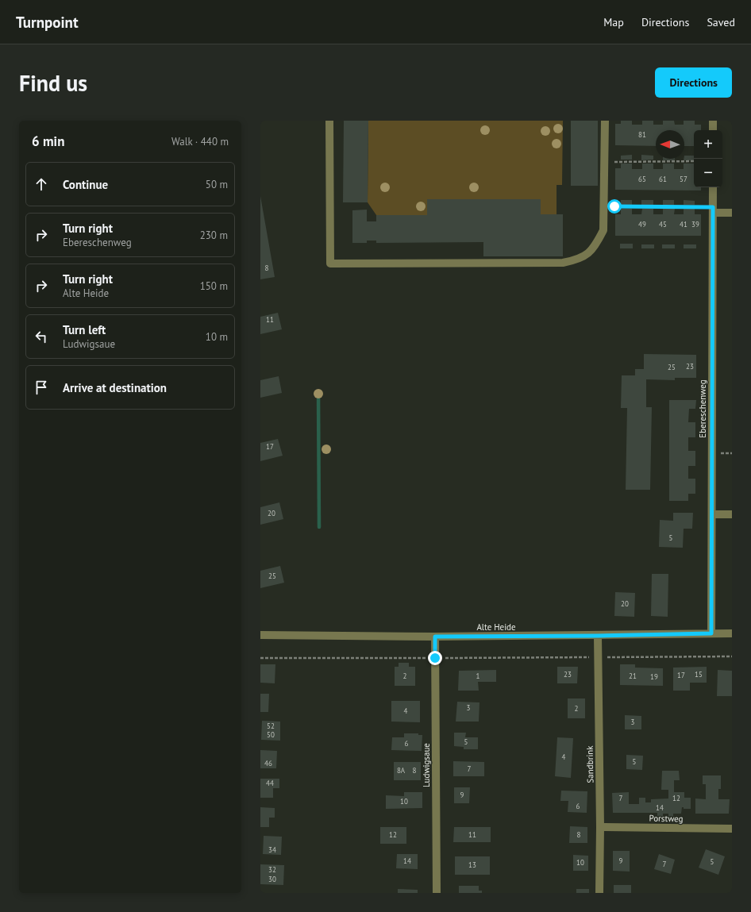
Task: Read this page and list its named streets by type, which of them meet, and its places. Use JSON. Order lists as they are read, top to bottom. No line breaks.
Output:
{"streets":{"street":["Ebereschenweg","Alte Heide","Sandbrink","Ludwigsaue","Porstweg"]},"crossings":[["Ebereschenweg","Alte Heide"],["Alte Heide","Sandbrink"],["Alte Heide","Ludwigsaue"],["Sandbrink","Porstweg"]],"house_numbers":["81","65","61","57","49","45","41","39","8","11","23","25","17","20","5","25","20","23","15","17","2","1","21","19","3","2","4","3","52","50","5","6","4","5","46","7","8A","8","44","9","7","12","10","6","14","12","11","8","34","14","9","5","10","7","13","32","30"],"north":"left","page":{"header":"Turnpoint","nav":["Map","Directions","Saved"],"buttons":"Directions","title":"Find us","heading":["6 min","Walk · 440 m"],"map_buttons":["+","−"],"list":[["Continue","50 m"],["Turn right","Ebereschenweg","230 m"],["Turn right","Alte Heide","150 m"],["Turn left","Ludwigsaue","10 m"],"Arrive at destination"]}}
